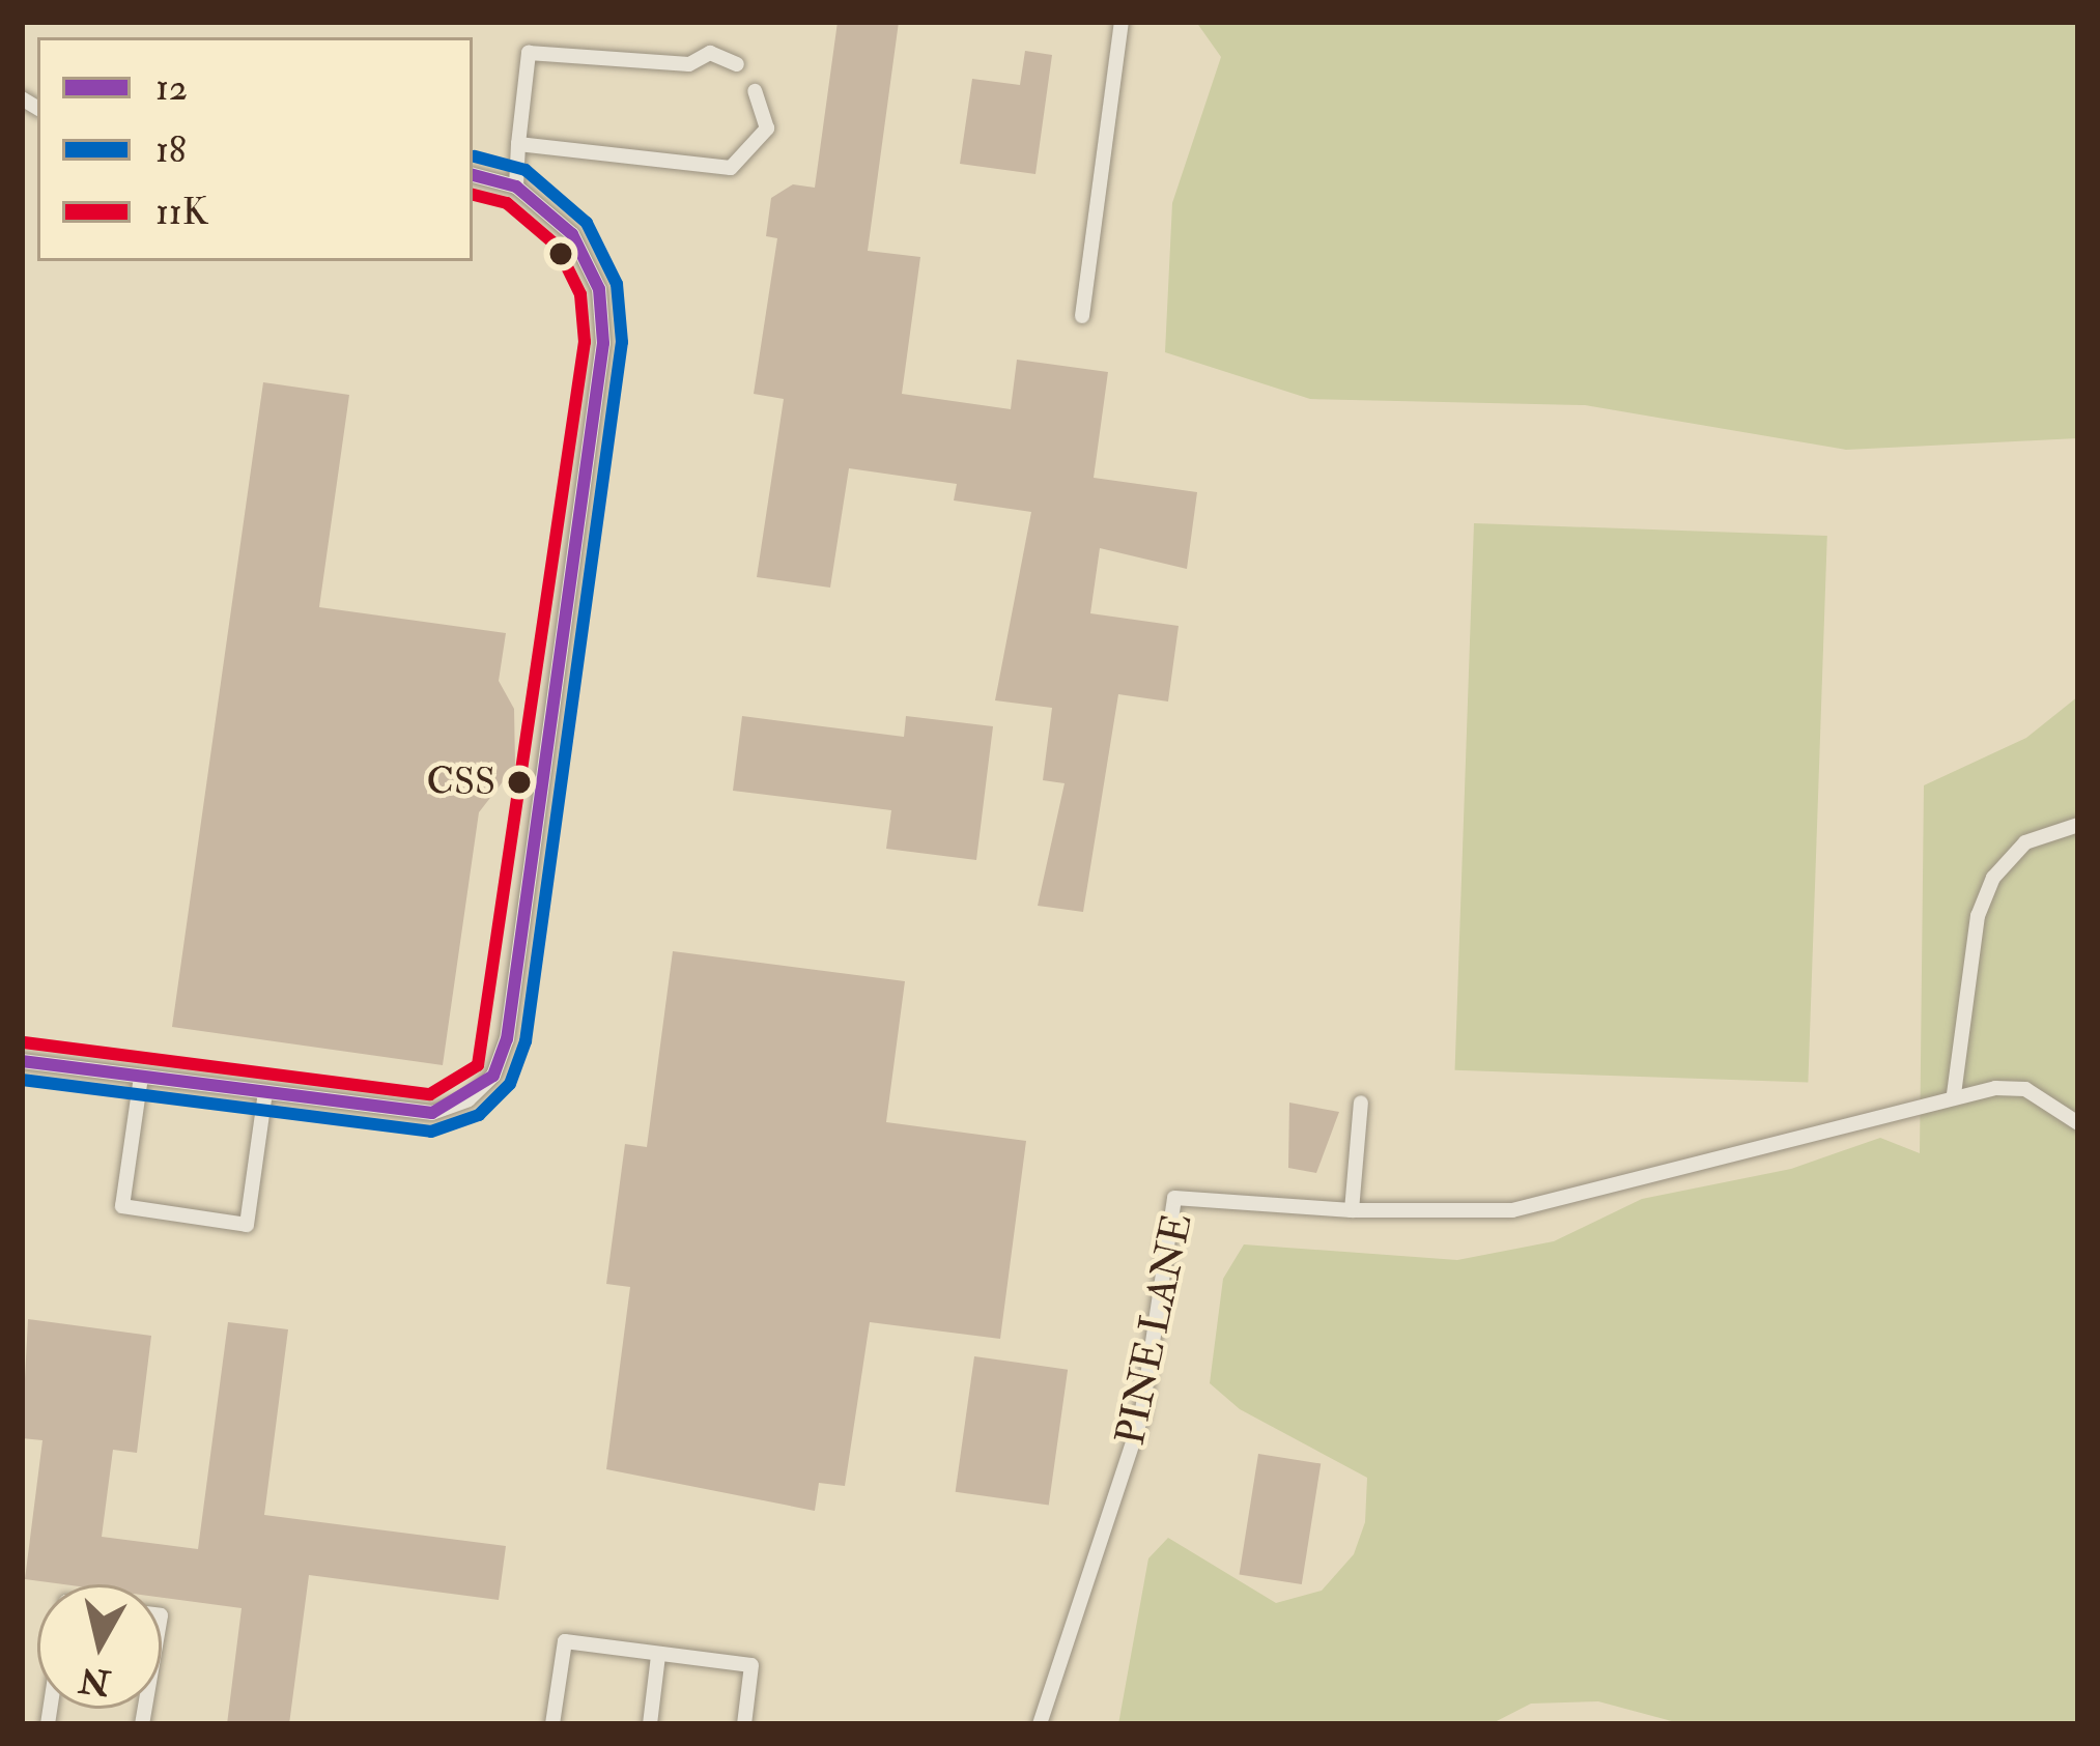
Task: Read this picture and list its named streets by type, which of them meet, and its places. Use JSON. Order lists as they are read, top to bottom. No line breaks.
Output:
{"streets":{"lane":["PINE LANE"]},"places":["CSS"],"lines":["transit line 18","transit line 12","transit line 11K"],"legend":["12","18","11K"],"north":"bottom"}
